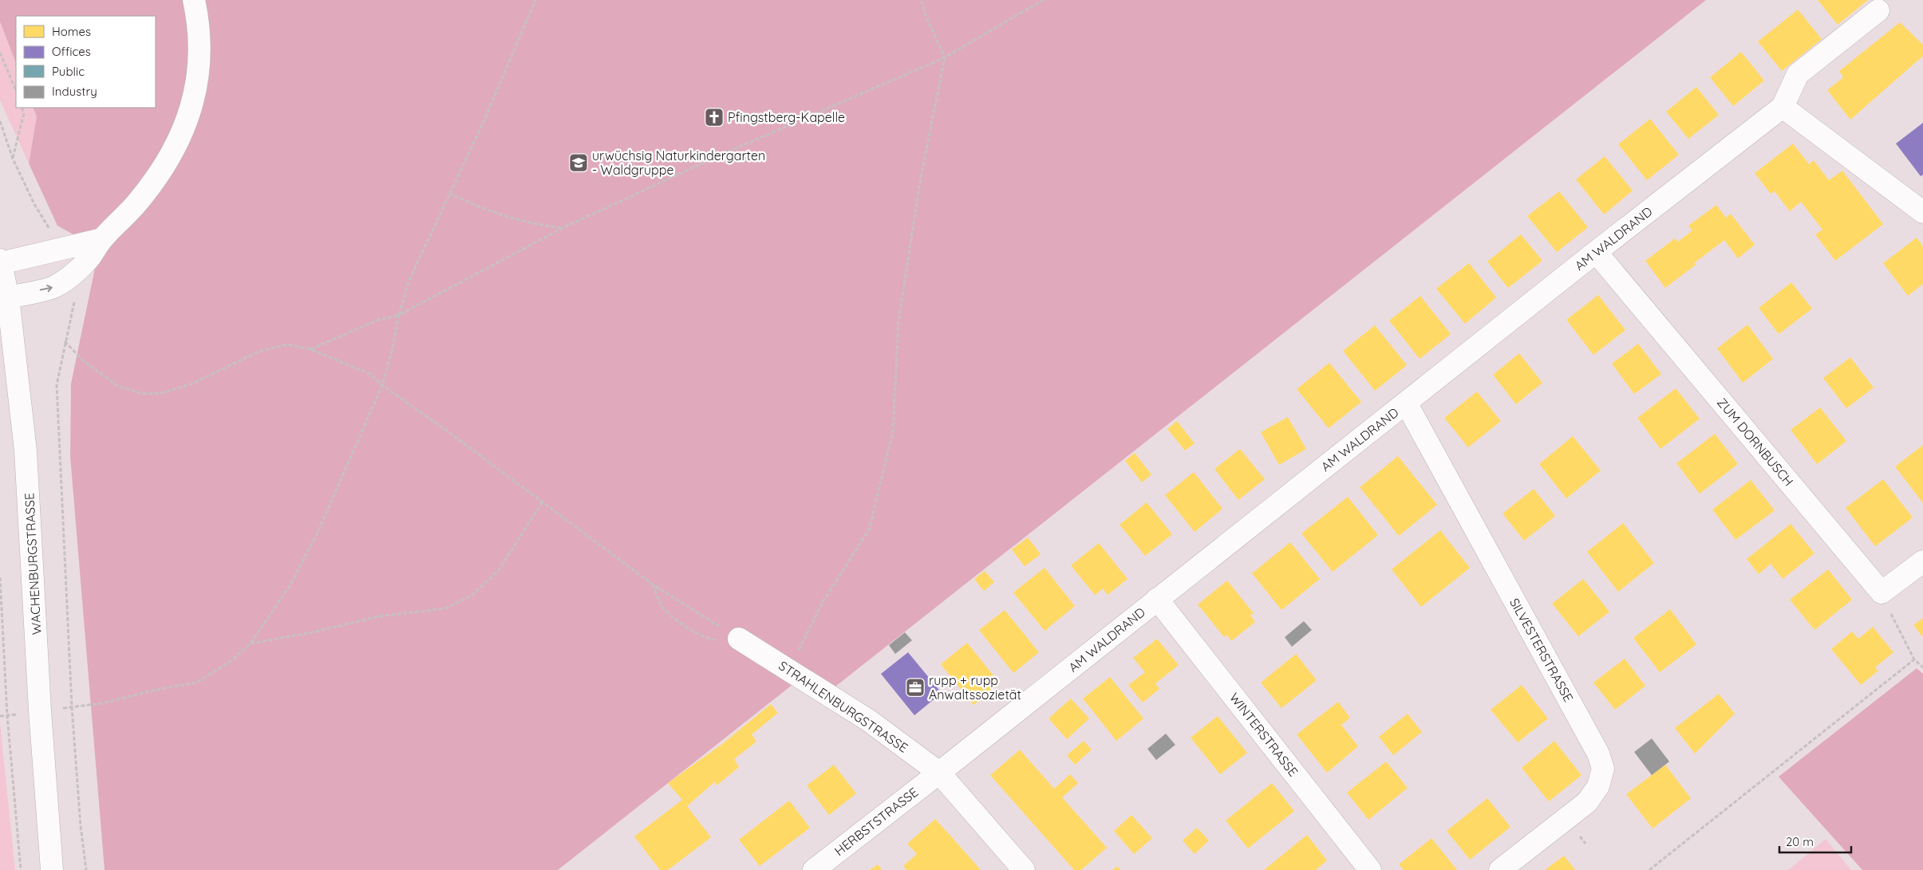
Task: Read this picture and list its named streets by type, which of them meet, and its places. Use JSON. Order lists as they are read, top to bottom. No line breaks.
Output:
{"streets":{"street":["AM WALDRAND","ZUM DORNBUSCH","WACHENBURGSTRASSE","SILVESTERSTRASSE","STRAHLENBURGSTRASSE","WINTERSTRASSE","HERBSTSTRASSE"]},"crossings":[["AM WALDRAND","ZUM DORNBUSCH"],["AM WALDRAND","SILVESTERSTRASSE"],["AM WALDRAND","STRAHLENBURGSTRASSE"],["AM WALDRAND","WINTERSTRASSE"],["AM WALDRAND","HERBSTSTRASSE"],["STRAHLENBURGSTRASSE","HERBSTSTRASSE"]],"places":{"church":["Pfingstberg-Kapelle"],"school or university":["urwüchsig Naturkindergarten - Waldgruppe"],"office":["rupp + rupp Anwaltssozietät"]},"legend":["Homes","Offices","Public","Industry"],"scale_bar":"20 m"}
